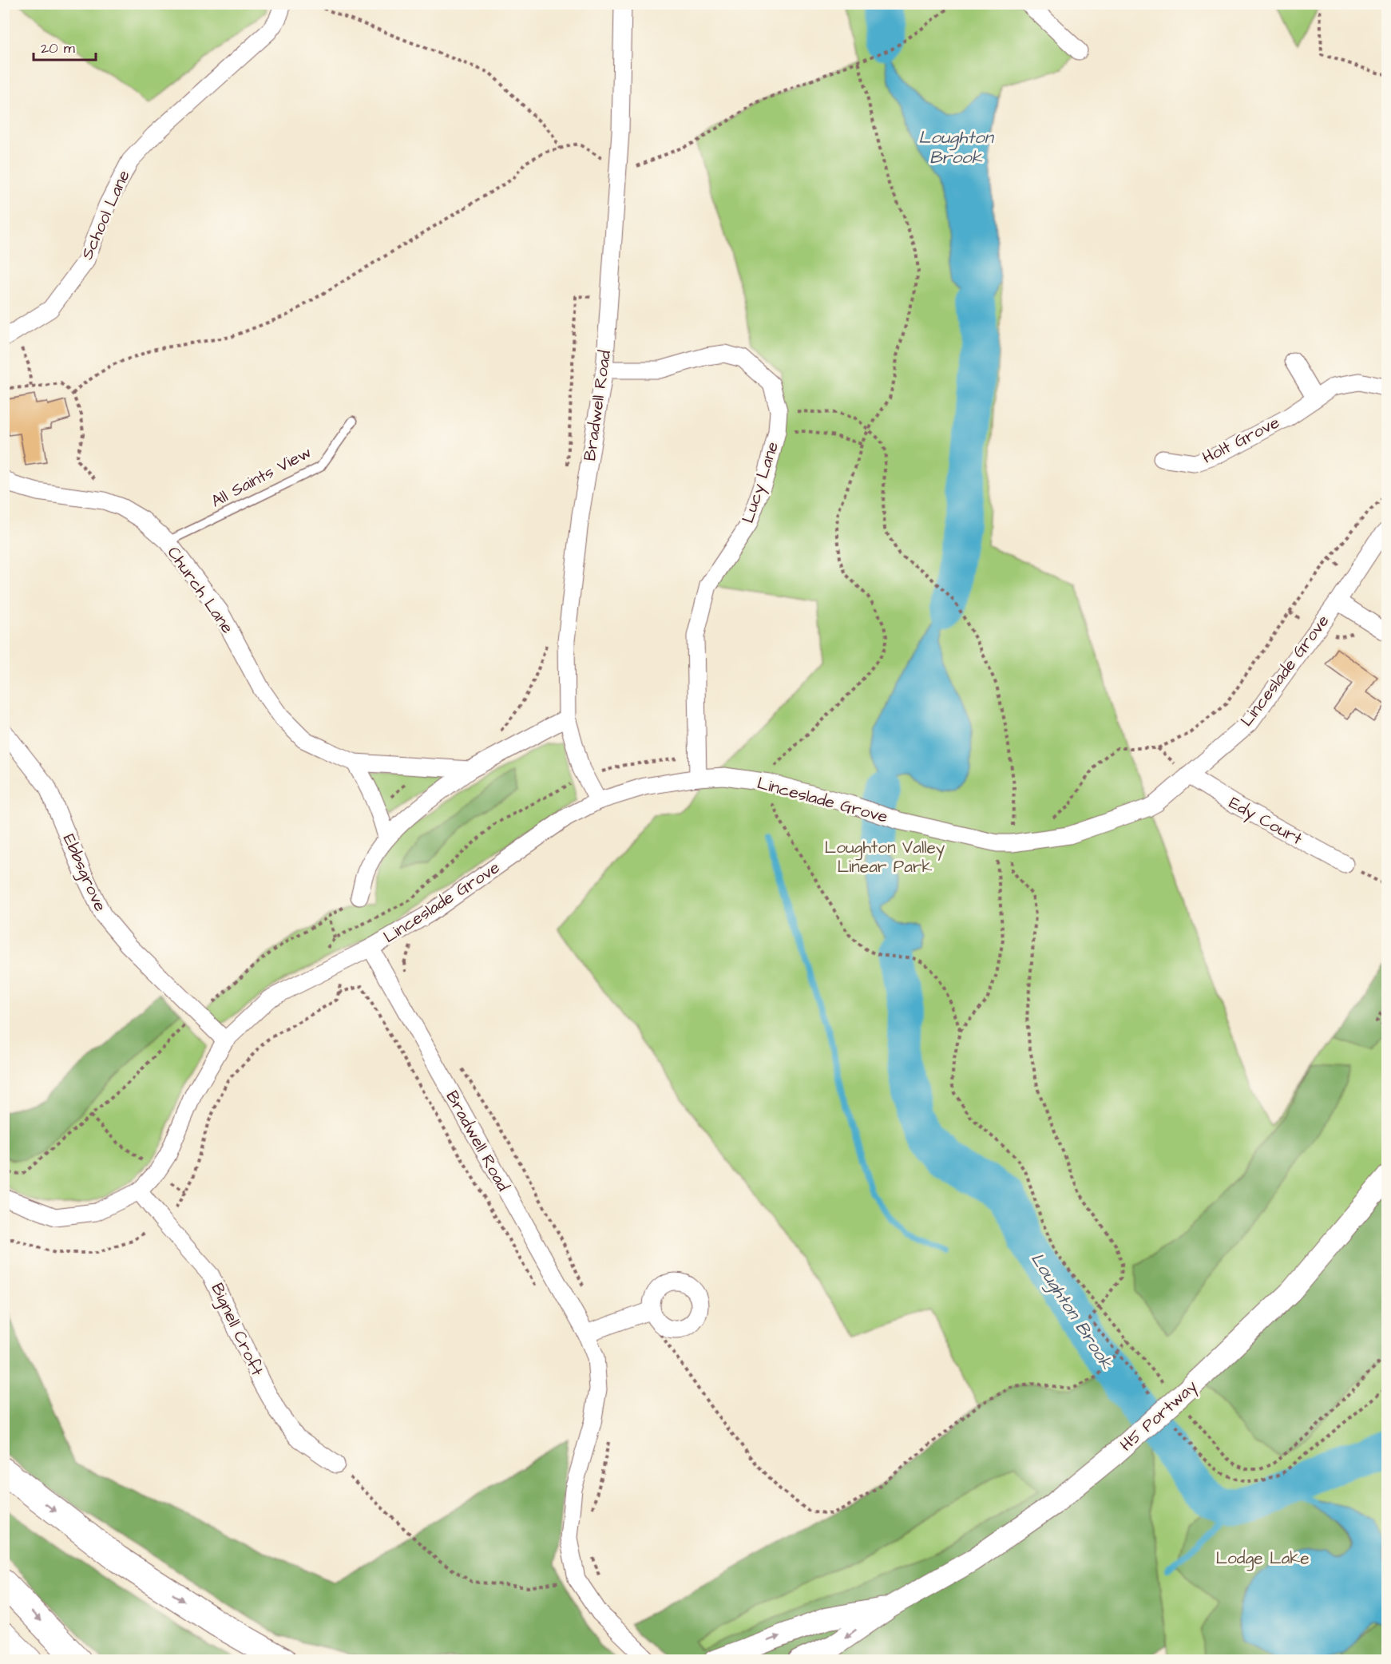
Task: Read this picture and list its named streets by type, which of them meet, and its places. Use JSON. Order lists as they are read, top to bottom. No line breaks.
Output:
{"streets":{"street":["School Lane","Bradwell Road","Holt Grove","Lucy Lane","Church Lane","Linceslade Grove","Edy Court","Ebbsgrove","Bignell Croft","H5 Portway"],"lane":["All Saints View"]},"crossings":[["Bradwell Road","Lucy Lane"],["Bradwell Road","Linceslade Grove"],["All Saints View","Church Lane"],["Lucy Lane","Linceslade Grove"],["Linceslade Grove","Edy Court"],["Linceslade Grove","Ebbsgrove"],["Linceslade Grove","Bignell Croft"]],"water":["Loughton Brook"],"parks":["Loughton Valley Linear Park","Lodge Lake"],"scale_bar":"20 m"}
